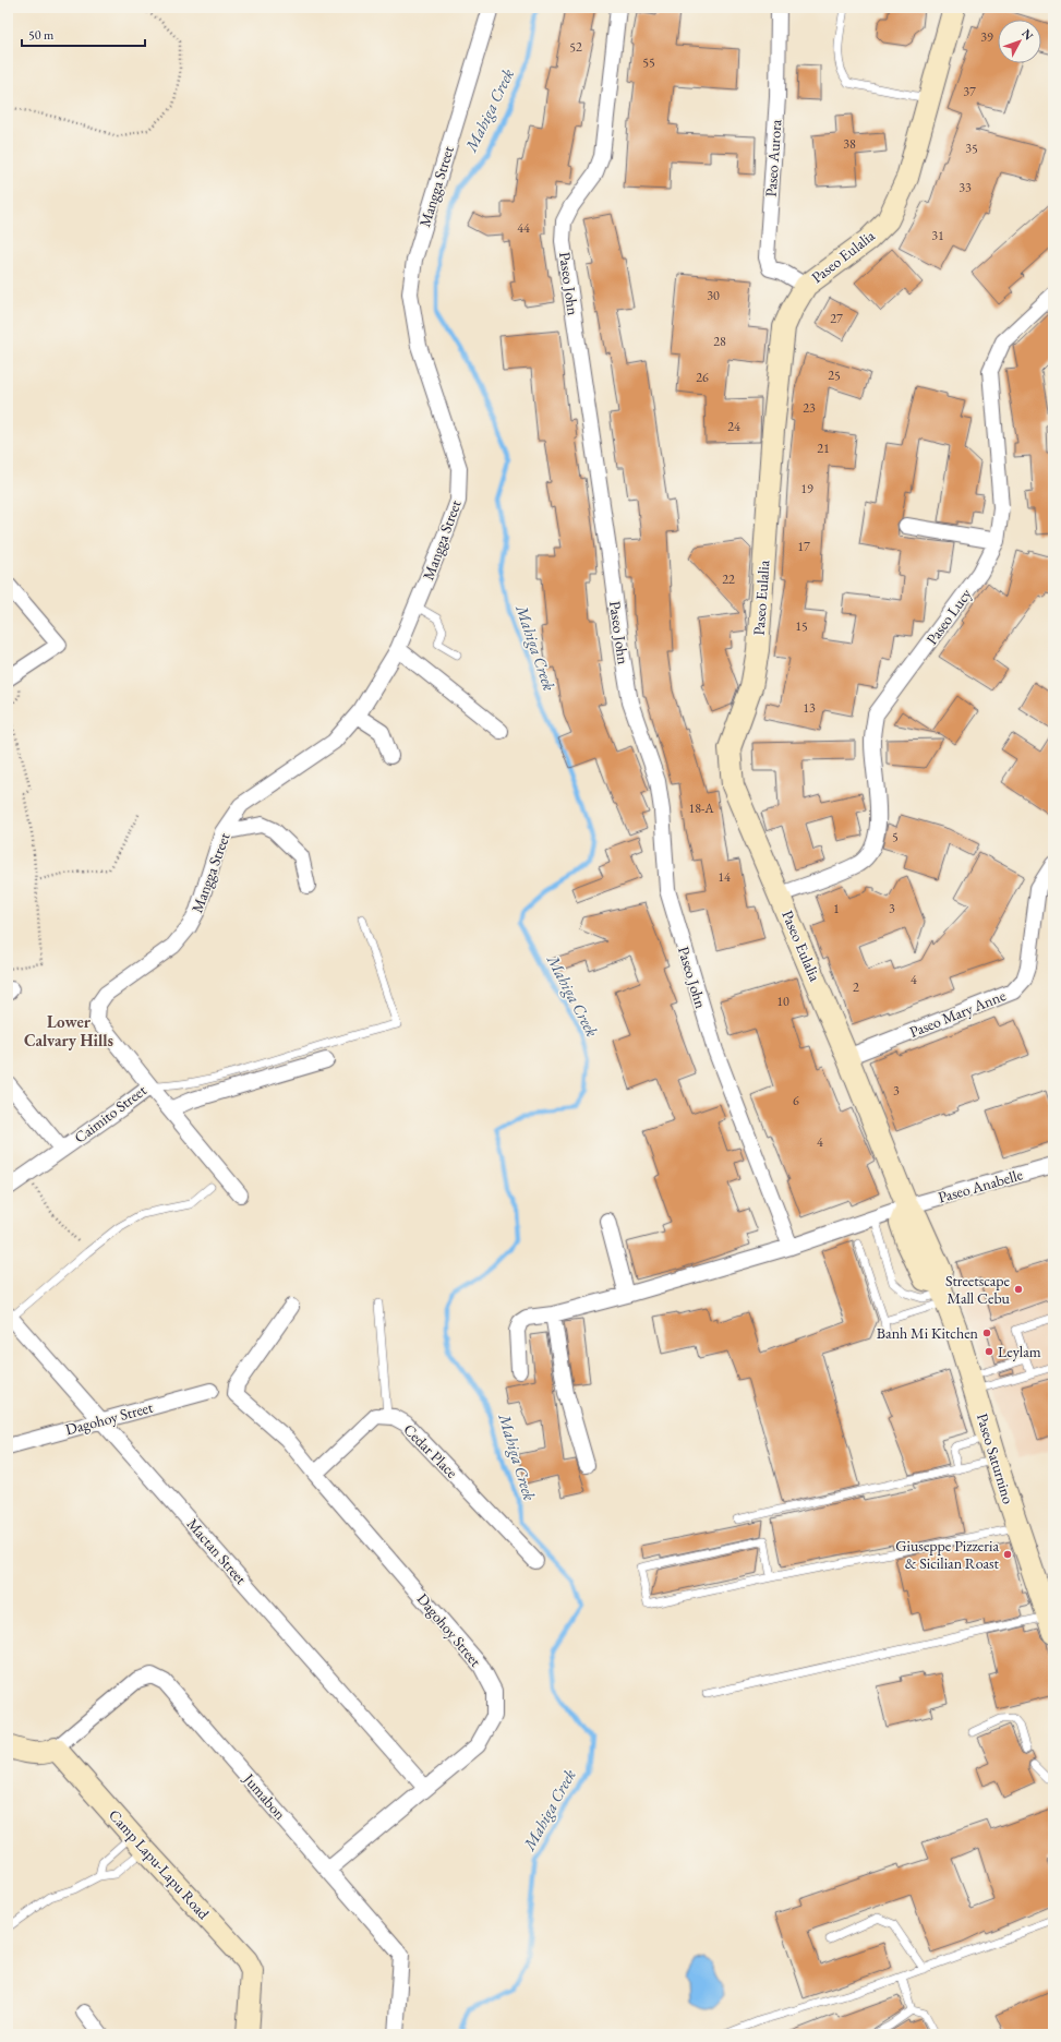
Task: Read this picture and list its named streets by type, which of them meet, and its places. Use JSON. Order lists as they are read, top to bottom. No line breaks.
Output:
{"streets":{"street":["Paseo Aurora","Mangga Street","Paseo Eulalia","Paseo John","Paseo Lucy","Paseo Mary Anne","Caimito Street","Paseo Anabelle","Dagohoy Street","Cedar Place","Paseo Saturnino","Mactan Street","Jumabon","Camp Lapu-Lapu Road"]},"crossings":[["Paseo Aurora","Paseo Eulalia"],["Mangga Street","Caimito Street"],["Paseo Eulalia","Paseo Lucy"],["Paseo Eulalia","Paseo Mary Anne"],["Paseo Eulalia","Paseo Anabelle"],["Paseo Eulalia","Paseo Saturnino"],["Paseo John","Paseo Anabelle"],["Paseo Anabelle","Paseo Saturnino"],["Dagohoy Street","Cedar Place"],["Dagohoy Street","Mactan Street"],["Dagohoy Street","Jumabon"],["Jumabon","Camp Lapu-Lapu Road"]],"districts":["Lower Calvary Hills"],"water":["Mahiga Creek"],"places":["Streetscape Mall Cebu","Banh Mi Kitchen","Leylam","Giuseppe Pizzeria & Sicilian Roast"],"house_numbers":["39","52","55","37","38","35","33","44","31","30","27","28","25","26","23","24","21","19","17","22","15","13","18-A","5","14","1","3","4","2","10","3","6","4"],"scale_bar":"50 m","north":"top right"}
